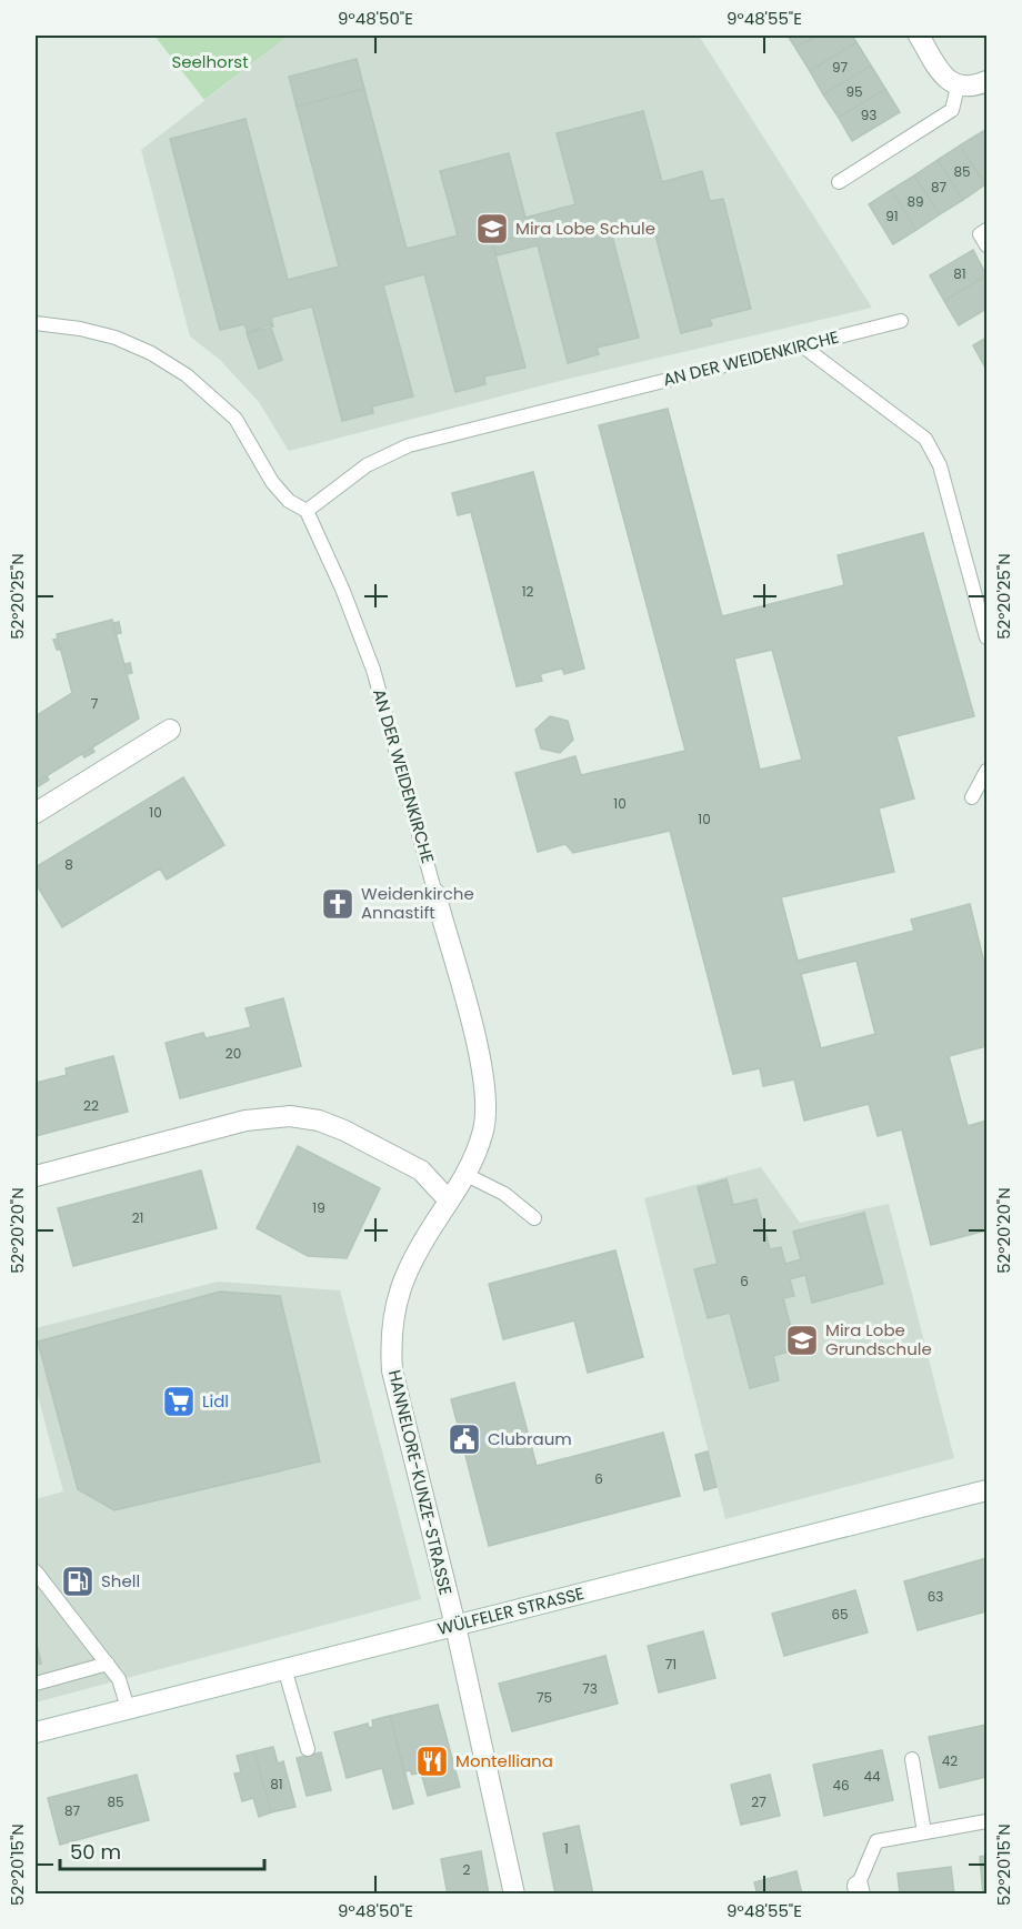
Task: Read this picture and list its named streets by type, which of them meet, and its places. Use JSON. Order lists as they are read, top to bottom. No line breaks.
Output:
{"streets":{"street":["AN DER WEIDENKIRCHE","HANNELORE-KUNZE-STRASSE","WÜLFELER STRASSE"]},"crossings":[["AN DER WEIDENKIRCHE","HANNELORE-KUNZE-STRASSE"],["HANNELORE-KUNZE-STRASSE","WÜLFELER STRASSE"]],"parks":["Seelhorst"],"places":{"school or university":["Mira Lobe Schule","Mira Lobe Grundschule"],"church":["Weidenkirche Annastift"],"supermarket":["Lidl"],"public building":["Clubraum"],"fuel station":["Shell"],"restaurant":["Montelliana"]},"house_numbers":["97","95","93","85","87","89","91","81","12","7","10","10","10","8","20","22","19","21","6","6","63","65","71","73","75","42","44","81","46","85","27","87","1","2"],"scale_bar":"50 m","coordinates":["9°48'50\"E","9°48'55\"E","52°20'25\"N","52°20'20\"N","52°20'15\"N"]}
